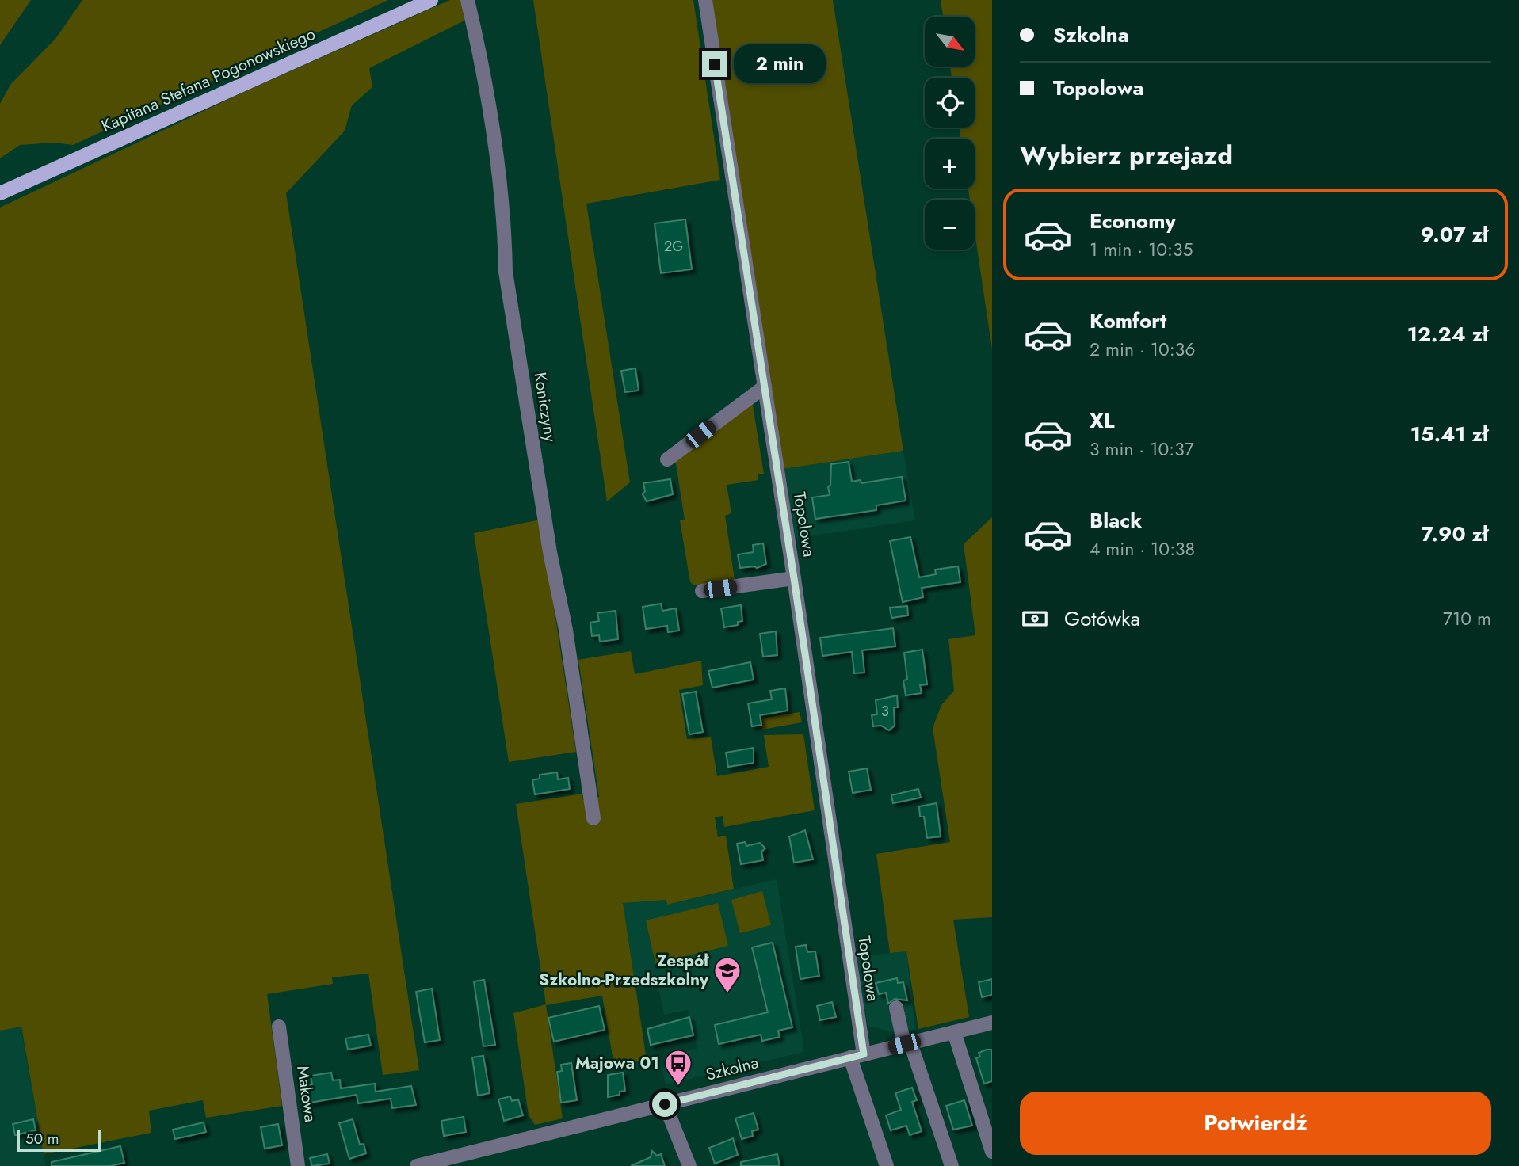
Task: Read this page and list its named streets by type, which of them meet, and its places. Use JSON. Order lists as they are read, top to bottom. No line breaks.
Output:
{"streets":{"main road":["Kapitana Stefana Pogonowskiego"],"street":["Koniczyny","Topolowa","Szkolna","Makowa"]},"crossings":[["Topolowa","Szkolna"]],"places":{"school or university":["Zespół Szkolno-Przedszkolny"],"bus stop":["Majowa 01"]},"house_numbers":["2G","3"],"scale_bar":"50 m","north":"bottom right","page":{"banner":["Szkolna","Topolowa"],"map_buttons":["+","−"],"bubble":"2 min","heading":"Wybierz przejazd","list":[{"name":"Economy","note":"1 min · 10:35","value":"9.07 zł"},{"name":"Komfort","note":"2 min · 10:36","value":"12.24 zł"},{"name":"XL","note":"3 min · 10:37","value":"15.41 zł"},{"name":"Black","note":"4 min · 10:38","value":"7.90 zł"}],"pay":["Gotówka","710 m"],"buttons":"Potwierdź","scale":"50 m"}}
